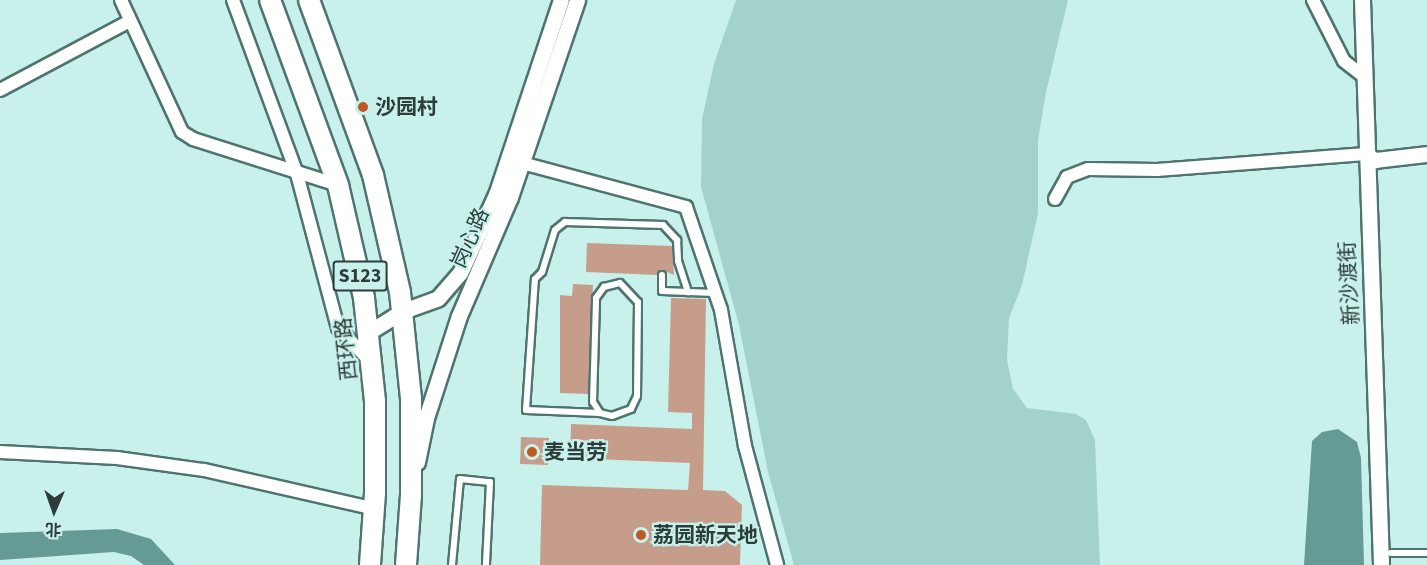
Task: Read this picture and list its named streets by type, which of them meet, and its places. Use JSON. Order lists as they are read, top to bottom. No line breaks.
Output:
{"streets":{"main road":["S123","西环路"],"street":["岗心路","新沙渡街"]},"crossings":[["岗心路","S123"],["岗心路","西环路"]],"places":["沙园村","麦当劳","荔园新天地"],"north":"bottom"}
